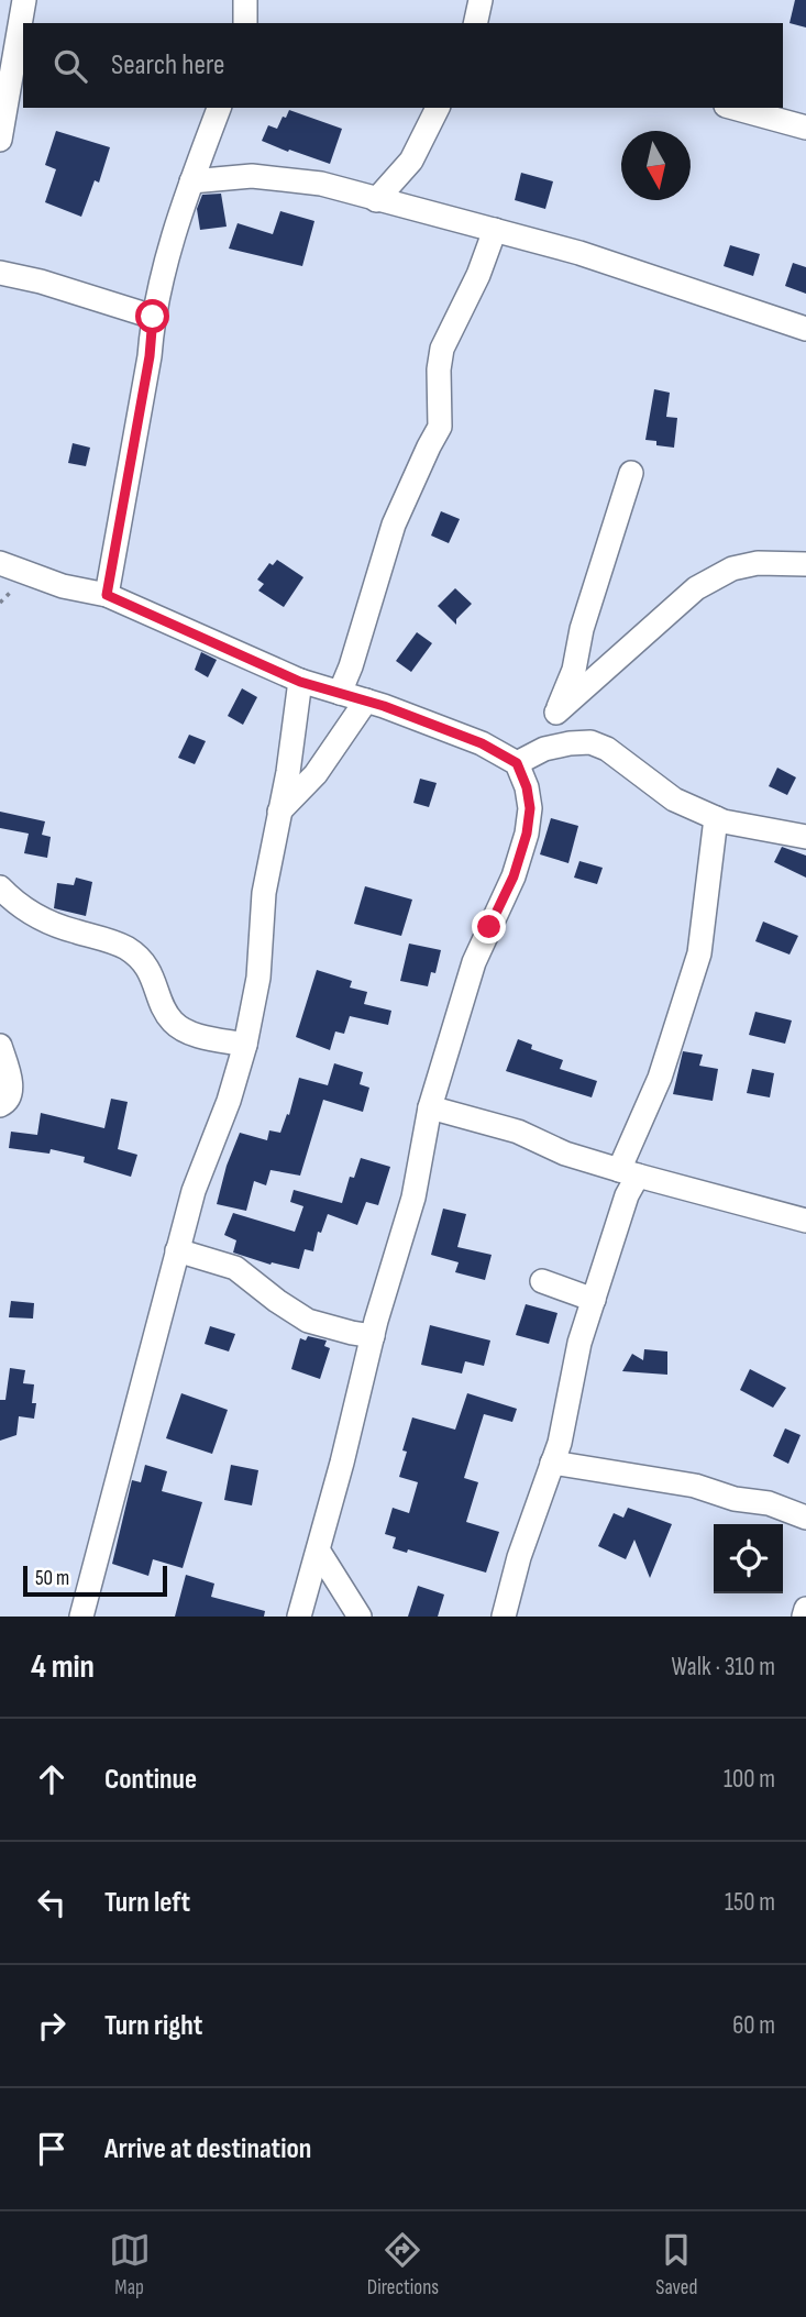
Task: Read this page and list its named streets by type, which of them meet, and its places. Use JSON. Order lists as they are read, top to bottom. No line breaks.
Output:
{"scale_bar":"50 m","north":"bottom","page":{"search":"Search here","scale":"50 m","heading":["4 min","Walk · 310 m"],"list":[["Continue","100 m"],["Turn left","150 m"],["Turn right","60 m"],"Arrive at destination"],"nav":["Map","Directions","Saved"]}}
